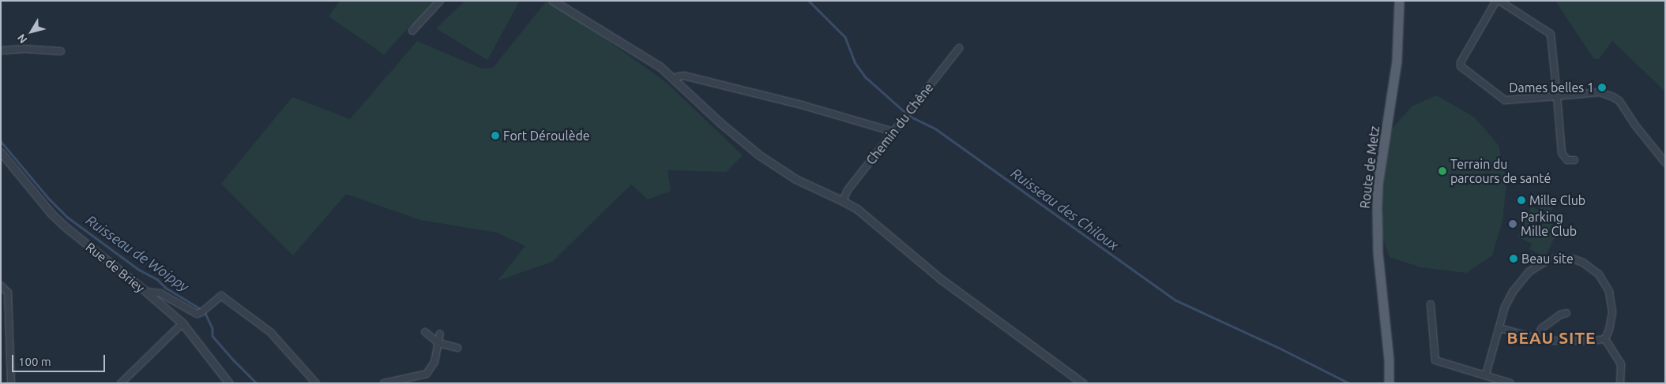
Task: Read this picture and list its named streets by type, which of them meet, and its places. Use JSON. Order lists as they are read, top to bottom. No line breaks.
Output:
{"streets":{"main road":["Route de Metz"],"street":["Chemin du Chêne","Rue de Briey"]},"districts":["BEAU SITE"],"water":["Ruisseau des Chiloux","Ruisseau de Woippy"],"places":["Dames belles 1","Fort Déroulède","Terrain du parcours de santé","Mille Club","Parking Mille Club","Beau site"],"scale_bar":"100 m","north":"bottom left"}
